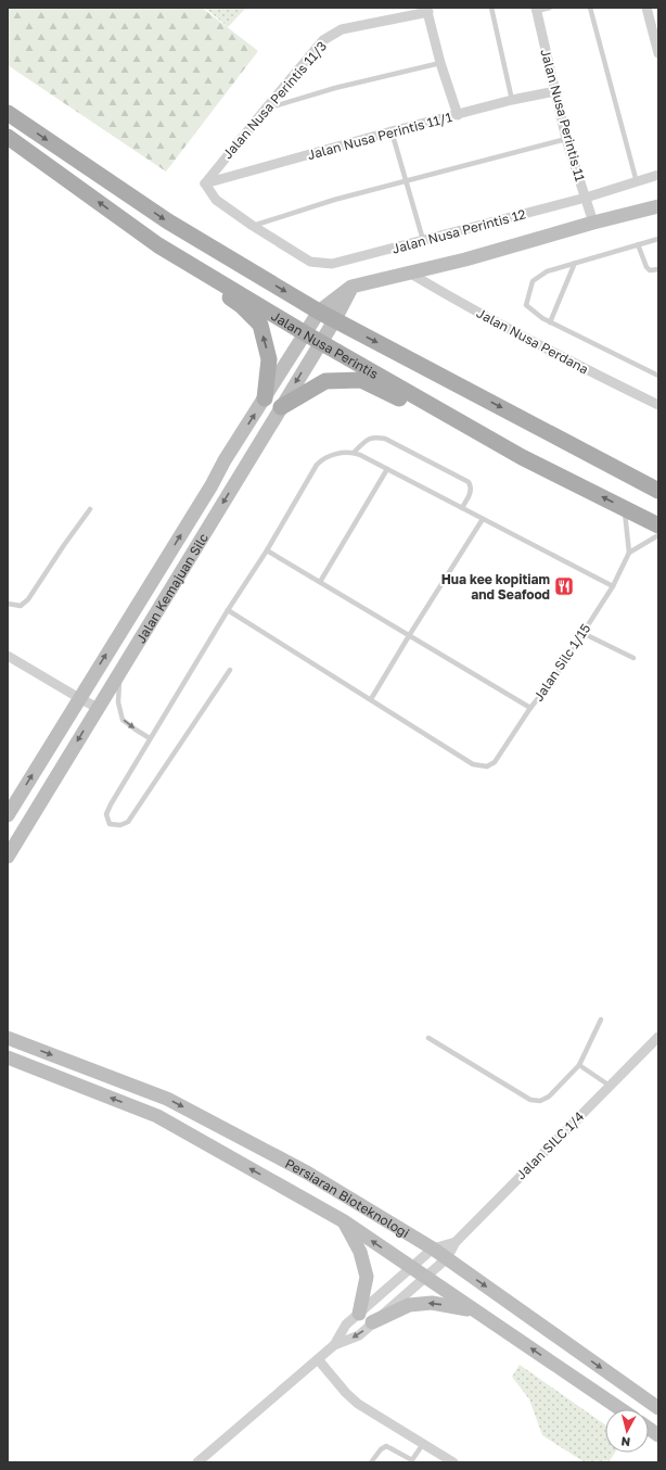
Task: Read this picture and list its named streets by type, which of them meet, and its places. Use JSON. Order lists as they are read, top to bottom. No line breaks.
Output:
{"streets":{"main road":["Jalan Nusa Perintis"],"street":["Jalan Nusa Perintis 11/3","Jalan Nusa Perintis 11","Jalan Nusa Perintis 11/1","Jalan Nusa Perintis 12","Jalan Nusa Perdana","Jalan Kemajuan Silc","Jalan SILC 1/4","Persiaran Bioteknologi"],"lane":["Jalan Silc 1/15"]},"crossings":[["Jalan Nusa Perintis 11/3","Jalan Nusa Perintis 11/1"],["Jalan Nusa Perintis 11","Jalan Nusa Perintis 11/1"],["Jalan Nusa Perintis 11","Jalan Nusa Perintis 12"],["Jalan Nusa Perintis","Jalan Kemajuan Silc"],["Jalan SILC 1/4","Persiaran Bioteknologi"]],"places":{"restaurant":["Hua kee kopitiam and Seafood"]},"north":"bottom"}
